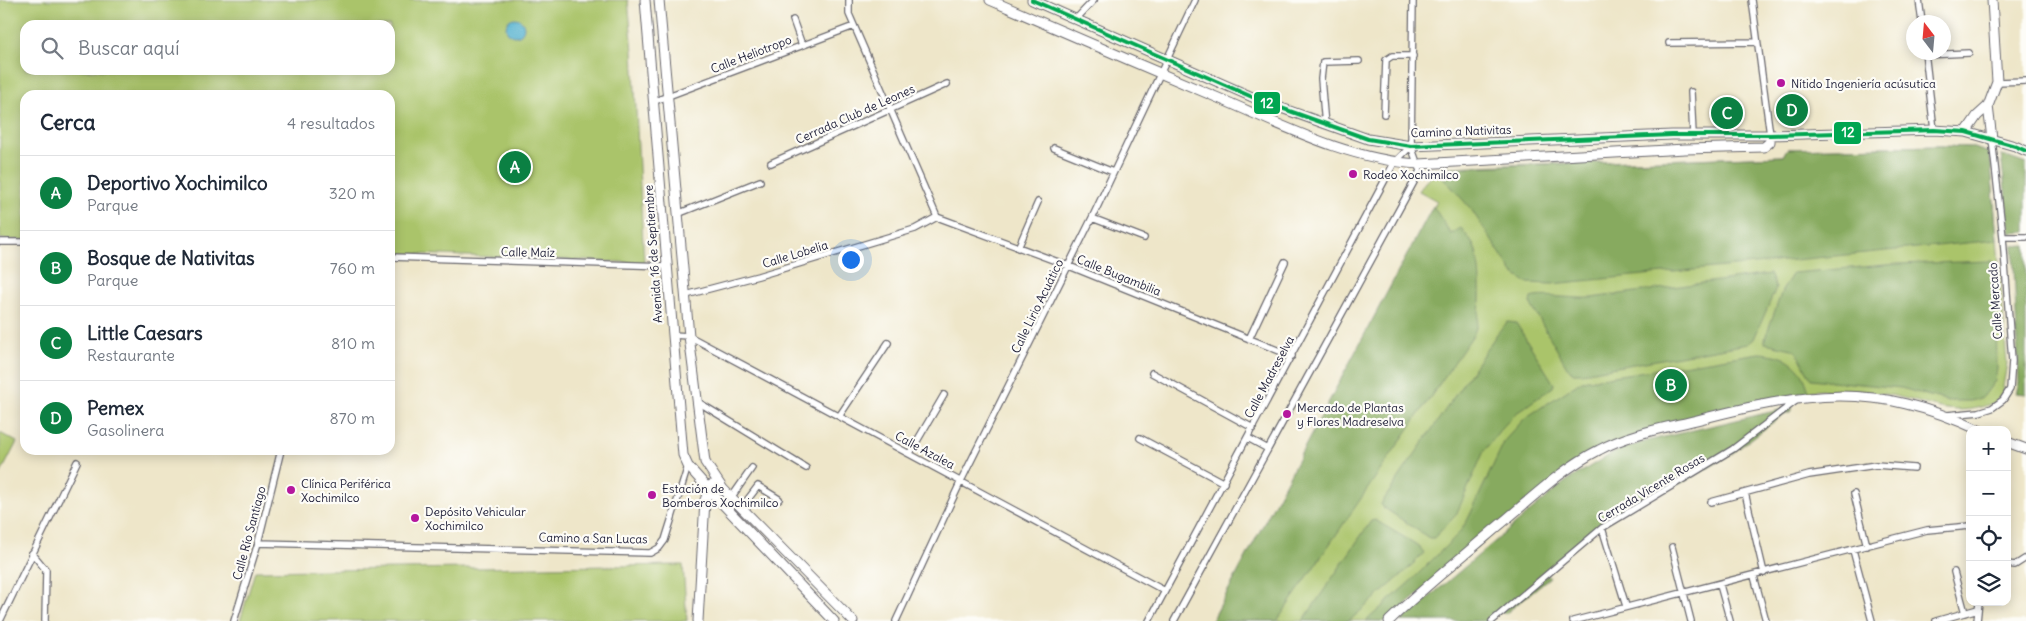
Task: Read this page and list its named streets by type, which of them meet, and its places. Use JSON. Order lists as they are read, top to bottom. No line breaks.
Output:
{"streets":{"main road":["Camino a Nativitas","Avenida 16 de Septiembre"],"street":["Calle Heliotropo","Cerrada Club de Leones","Calle Maíz","Calle Lobelia","Calle Bugambilia","Calle Mercado","Calle Lirio Acuático","Calle Madreselva","Calle Azalea","Cerrada Vicente Rosas","Calle Río Santiago","Camino a San Lucas"]},"crossings":[["Calle Heliotropo","Avenida 16 de Septiembre"],["Camino a Nativitas","Calle Mercado"],["Camino a Nativitas","Calle Lirio Acuático"],["Camino a Nativitas","Calle Madreselva"],["Calle Maíz","Avenida 16 de Septiembre"],["Avenida 16 de Septiembre","Calle Azalea"],["Avenida 16 de Septiembre","Camino a San Lucas"],["Calle Lobelia","Calle Bugambilia"],["Calle Bugambilia","Calle Lirio Acuático"],["Calle Bugambilia","Calle Madreselva"],["Calle Lirio Acuático","Calle Azalea"],["Calle Madreselva","Calle Azalea"],["Calle Río Santiago","Camino a San Lucas"]],"places":["Nítido Ingeniería acúsutica","Rodeo Xochimilco","Mercado de Plantas y Flores Madreselva","Clínica Periférica Xochimilco","Estación de Bomberos Xochimilco","Depósito Vehicular Xochimilco"],"lines":["transit line 12"],"north":"top","page":{"search":"Buscar aquí","heading":["Cerca","4 resultados"],"pins":["D","C","A","B"],"list":[{"mark":"A","name":"Deportivo Xochimilco","note":"Parque","value":"320 m"},{"mark":"B","name":"Bosque de Nativitas","note":"Parque","value":"760 m"},{"mark":"C","name":"Little Caesars","note":"Restaurante","value":"810 m"},{"mark":"D","name":"Pemex","note":"Gasolinera","value":"870 m"}],"map_buttons":["+","−"]}}
